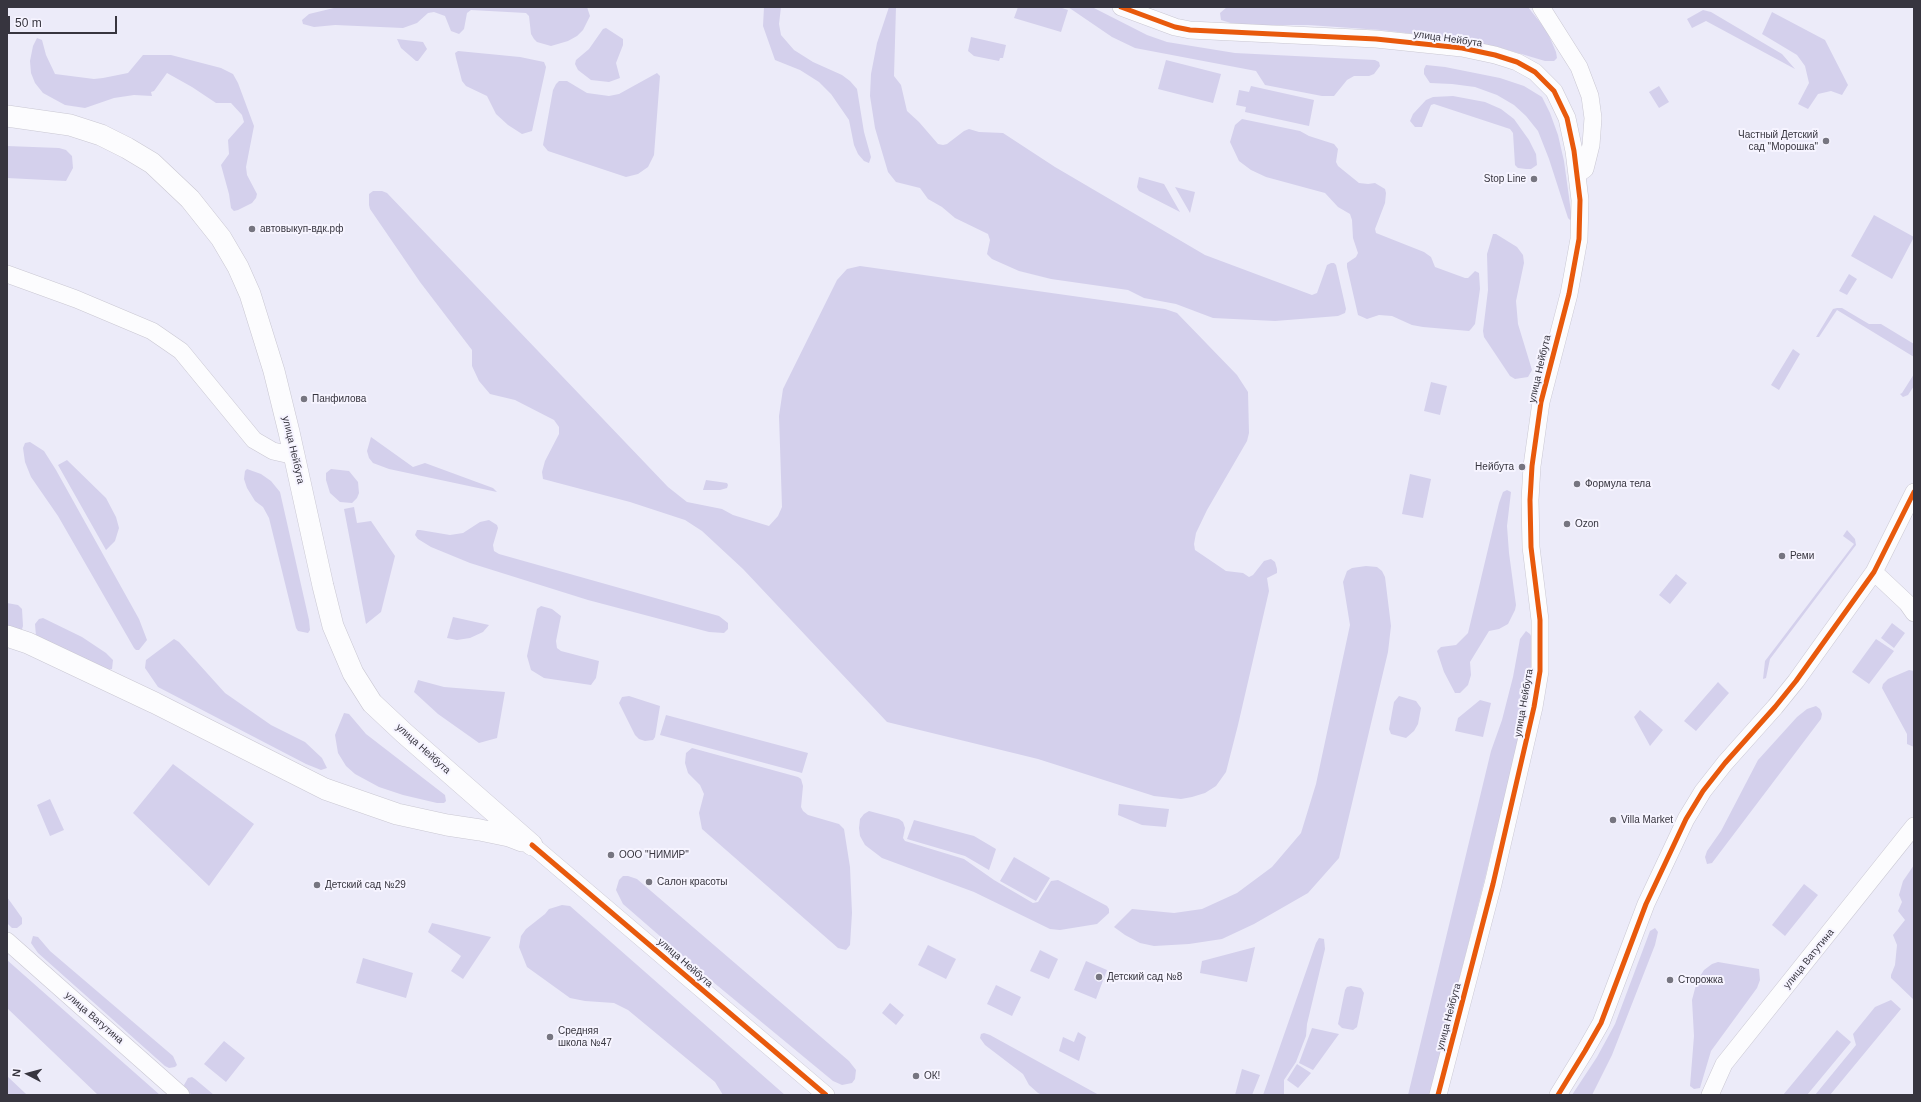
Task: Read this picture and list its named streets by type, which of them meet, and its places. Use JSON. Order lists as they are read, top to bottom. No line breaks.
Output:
{"streets":{"main road":["улица Нейбута"],"street":["улица Ватутина"]},"places":["Частный Детский сад \"Морошка\"","Stop Line","автовыкуп-вдк.рф","Панфилова","Нейбута","Формула тела","Ozon","Реми","Villa Market","ООО \"НИМИР\"","Салон красоты","Детский сад №29","Детский сад №8","Сторожка","Средняя школа №47","ОК!"],"scale_bar":"50 m","north":"left"}
